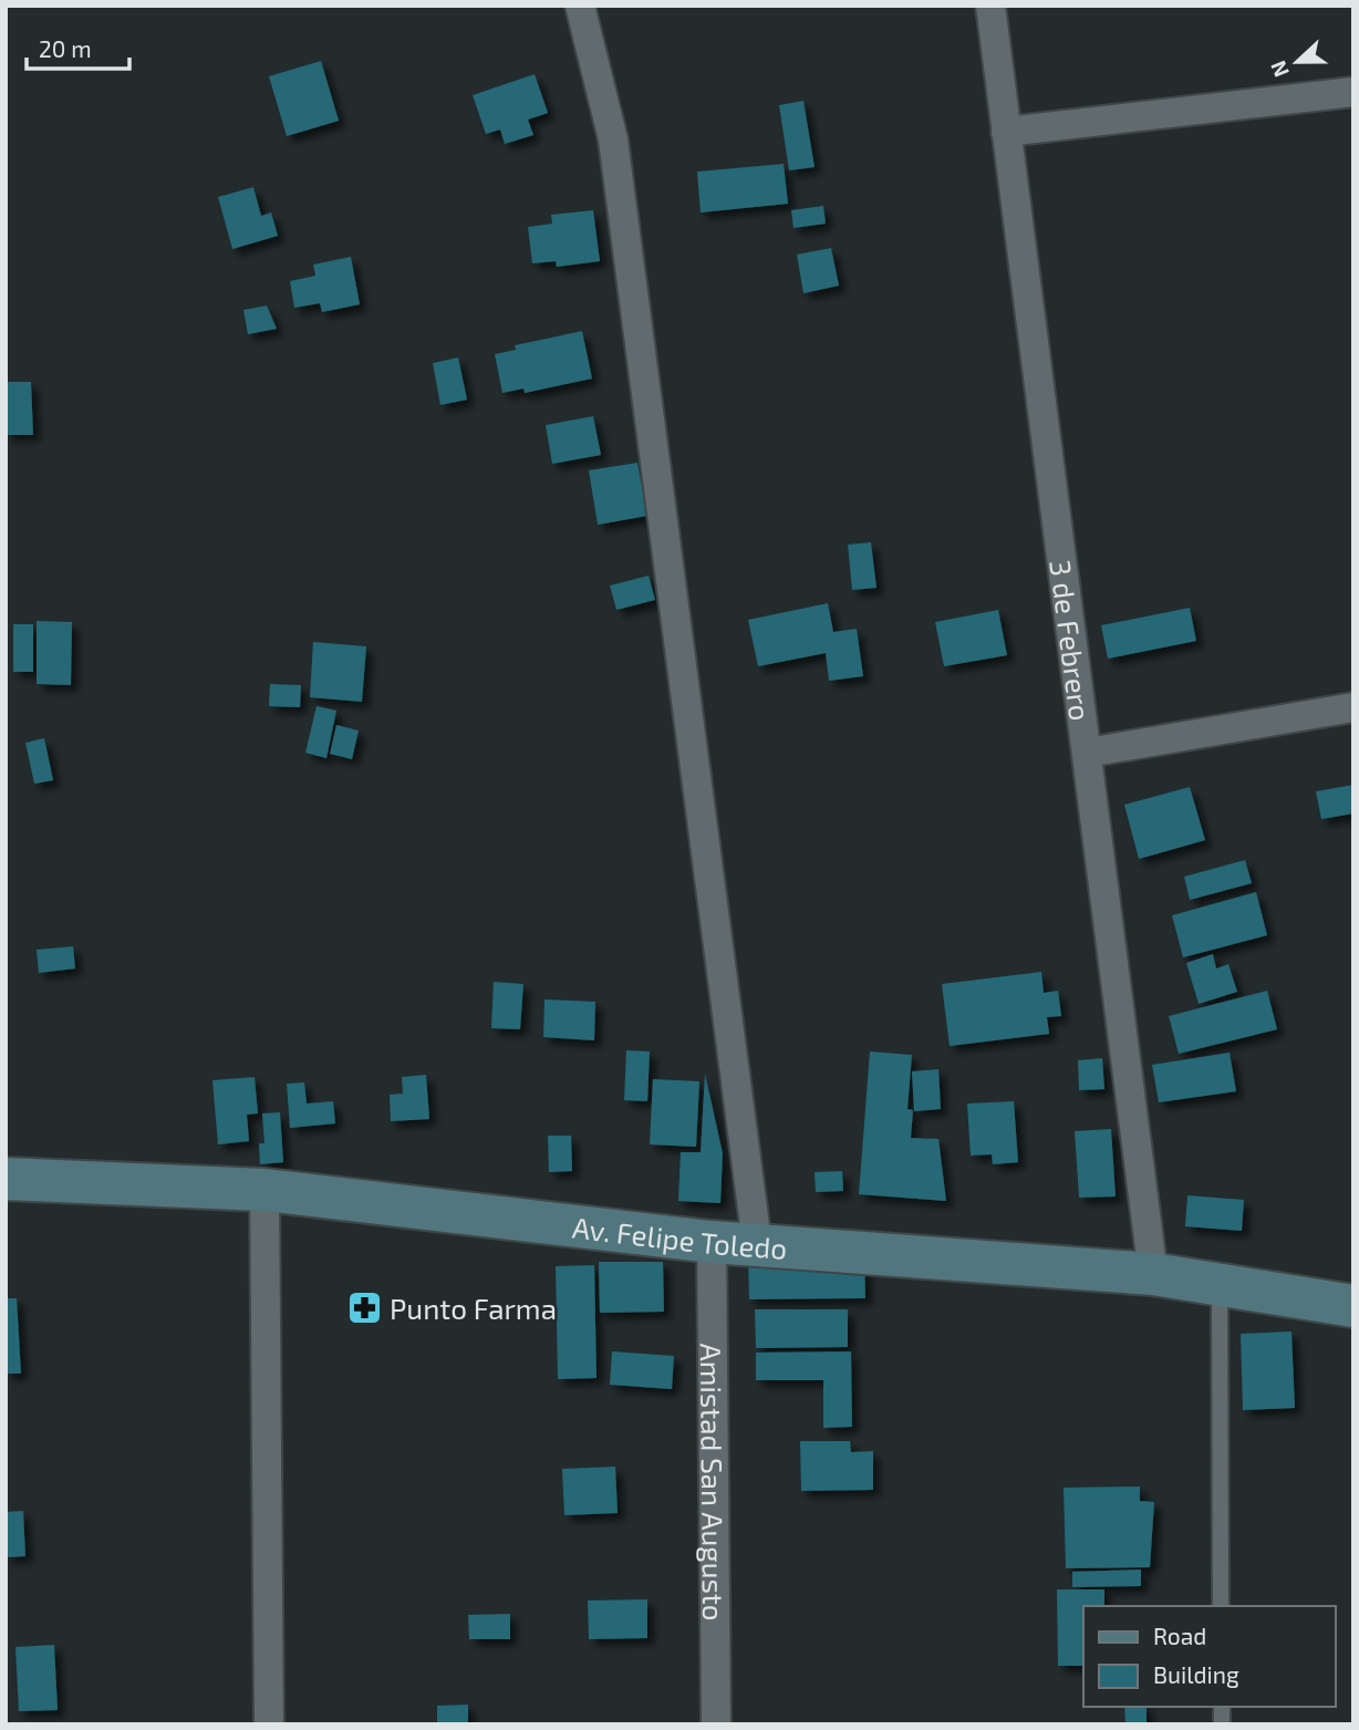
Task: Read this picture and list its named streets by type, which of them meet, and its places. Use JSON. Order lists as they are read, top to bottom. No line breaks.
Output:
{"streets":{"main road":["Av. Felipe Toledo"],"street":["3 de Febrero","Amistad San Augusto"]},"crossings":[["3 de Febrero","Av. Felipe Toledo"],["Av. Felipe Toledo","Amistad San Augusto"]],"places":{"pharmacy":["Punto Farma"]},"legend":["Road","Building"],"scale_bar":"20 m","north":"left"}
